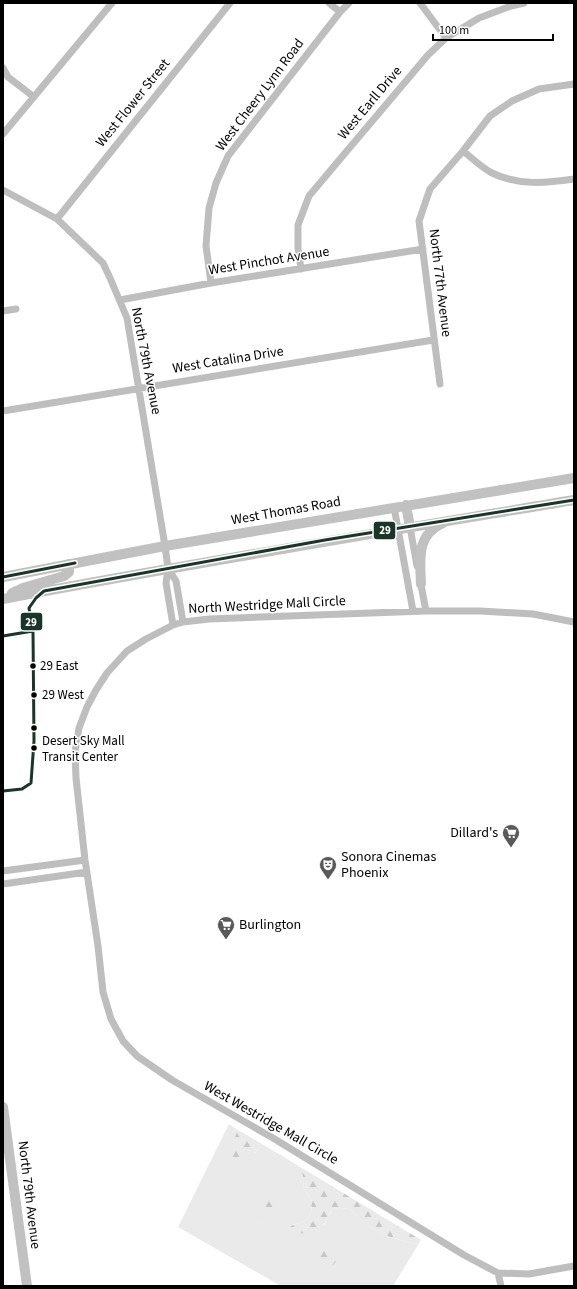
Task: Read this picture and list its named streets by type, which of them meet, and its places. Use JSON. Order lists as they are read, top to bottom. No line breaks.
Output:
{"streets":{"main road":["North 79th Avenue","West Thomas Road"],"street":["West Cheery Lynn Road","West Flower Street","West Earll Drive","West Pinchot Avenue","North 77th Avenue","West Catalina Drive","North Westridge Mall Circle","West Westridge Mall Circle"]},"crossings":[["West Cheery Lynn Road","West Pinchot Avenue"],["West Flower Street","North 79th Avenue"],["West Earll Drive","West Pinchot Avenue"],["West Pinchot Avenue","North 77th Avenue"],["West Pinchot Avenue","North 79th Avenue"],["North 77th Avenue","West Catalina Drive"],["West Catalina Drive","North 79th Avenue"],["North 79th Avenue","West Thomas Road"],["North Westridge Mall Circle","West Westridge Mall Circle"]],"places":{"other":["29 East","29 West","Desert Sky Mall Transit Center"],"supermarket":["Dillard's","Burlington"],"theatre":["Sonora Cinemas Phoenix"]},"lines":["transit line 29"],"scale_bar":"100 m"}
